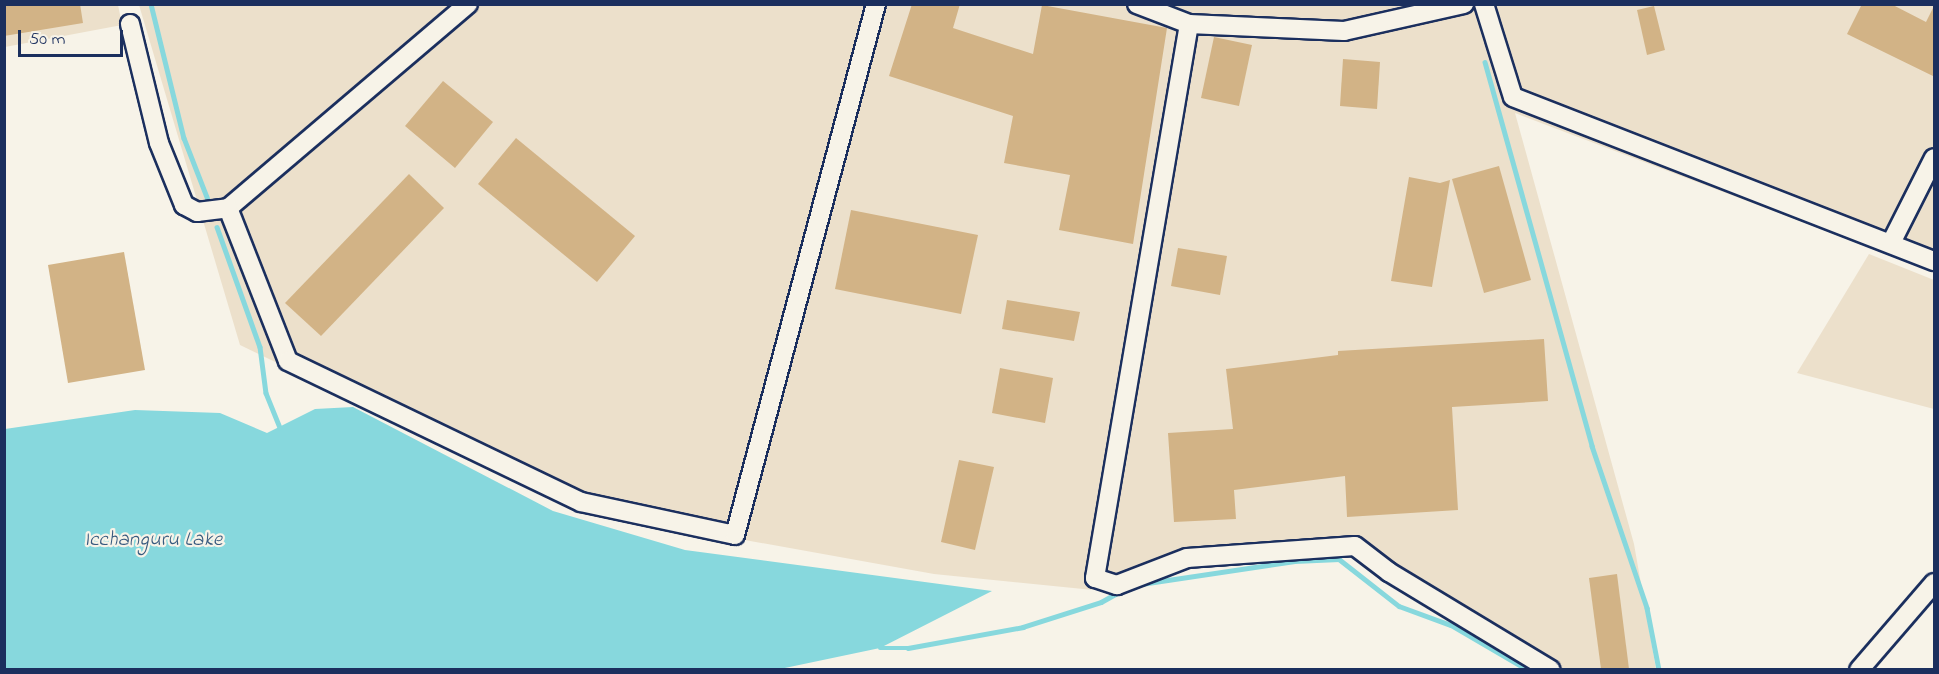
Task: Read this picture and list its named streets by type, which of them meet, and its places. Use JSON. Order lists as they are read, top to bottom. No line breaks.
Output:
{"water":["Icchanguru Lake"],"scale_bar":"50 m"}
